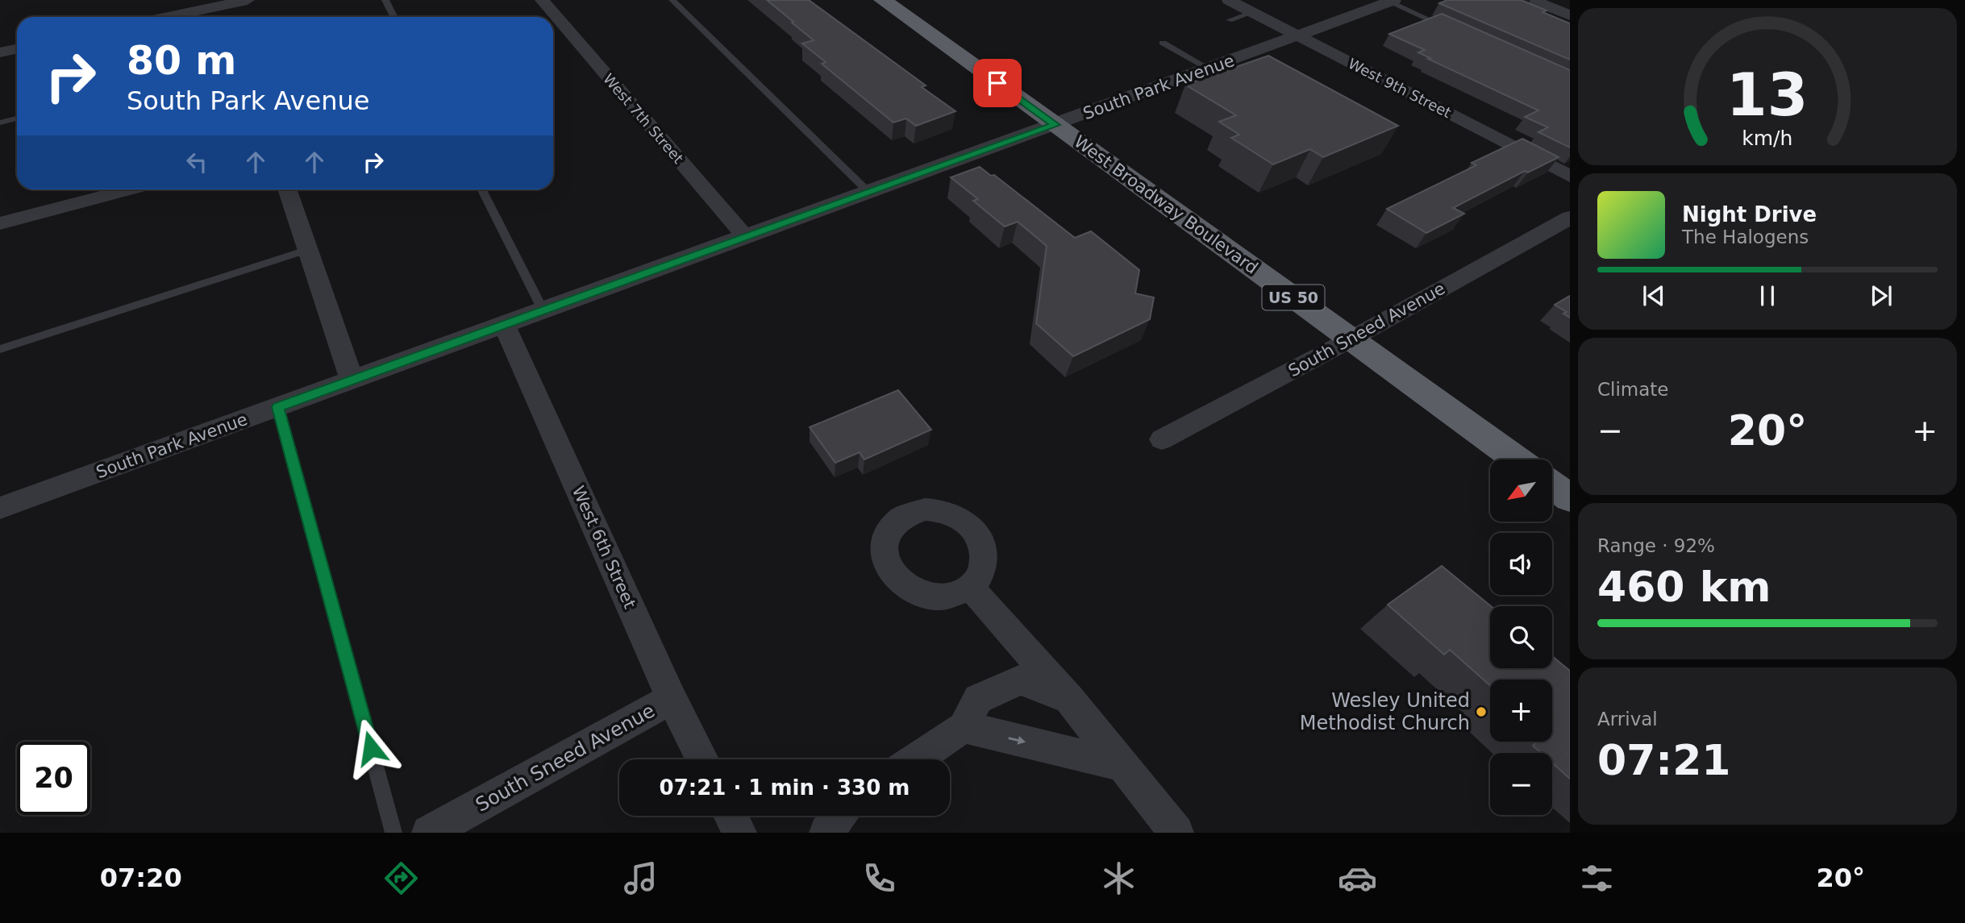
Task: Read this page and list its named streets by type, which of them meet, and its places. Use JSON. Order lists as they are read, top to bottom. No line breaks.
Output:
{"streets":{"highway":["West Broadway Boulevard","US 50"],"street":["South Park Avenue","West 9th Street","West 7th Street","South Sneed Avenue","West 6th Street"]},"crossings":[["South Park Avenue","West 9th Street"],["South Park Avenue","West 7th Street"],["South Park Avenue","West Broadway Boulevard"],["South Park Avenue","West 6th Street"],["West Broadway Boulevard","South Sneed Avenue"],["South Sneed Avenue","West 6th Street"]],"places":["Wesley United Methodist Church"],"north":"bottom left","page":{"turn":["80 m","South Park Avenue"],"song":["Night Drive","The Halogens"],"tile":["Climate",["Range · 92%","460 km"],["Arrival","07:21"]],"heat":["−","20°","+"],"map_buttons":["+","−"],"limit":"20","trip":"07:21 · 1 min · 330 m","tabs":["07:20","20°"],"gauge":["13","km/h"]}}
